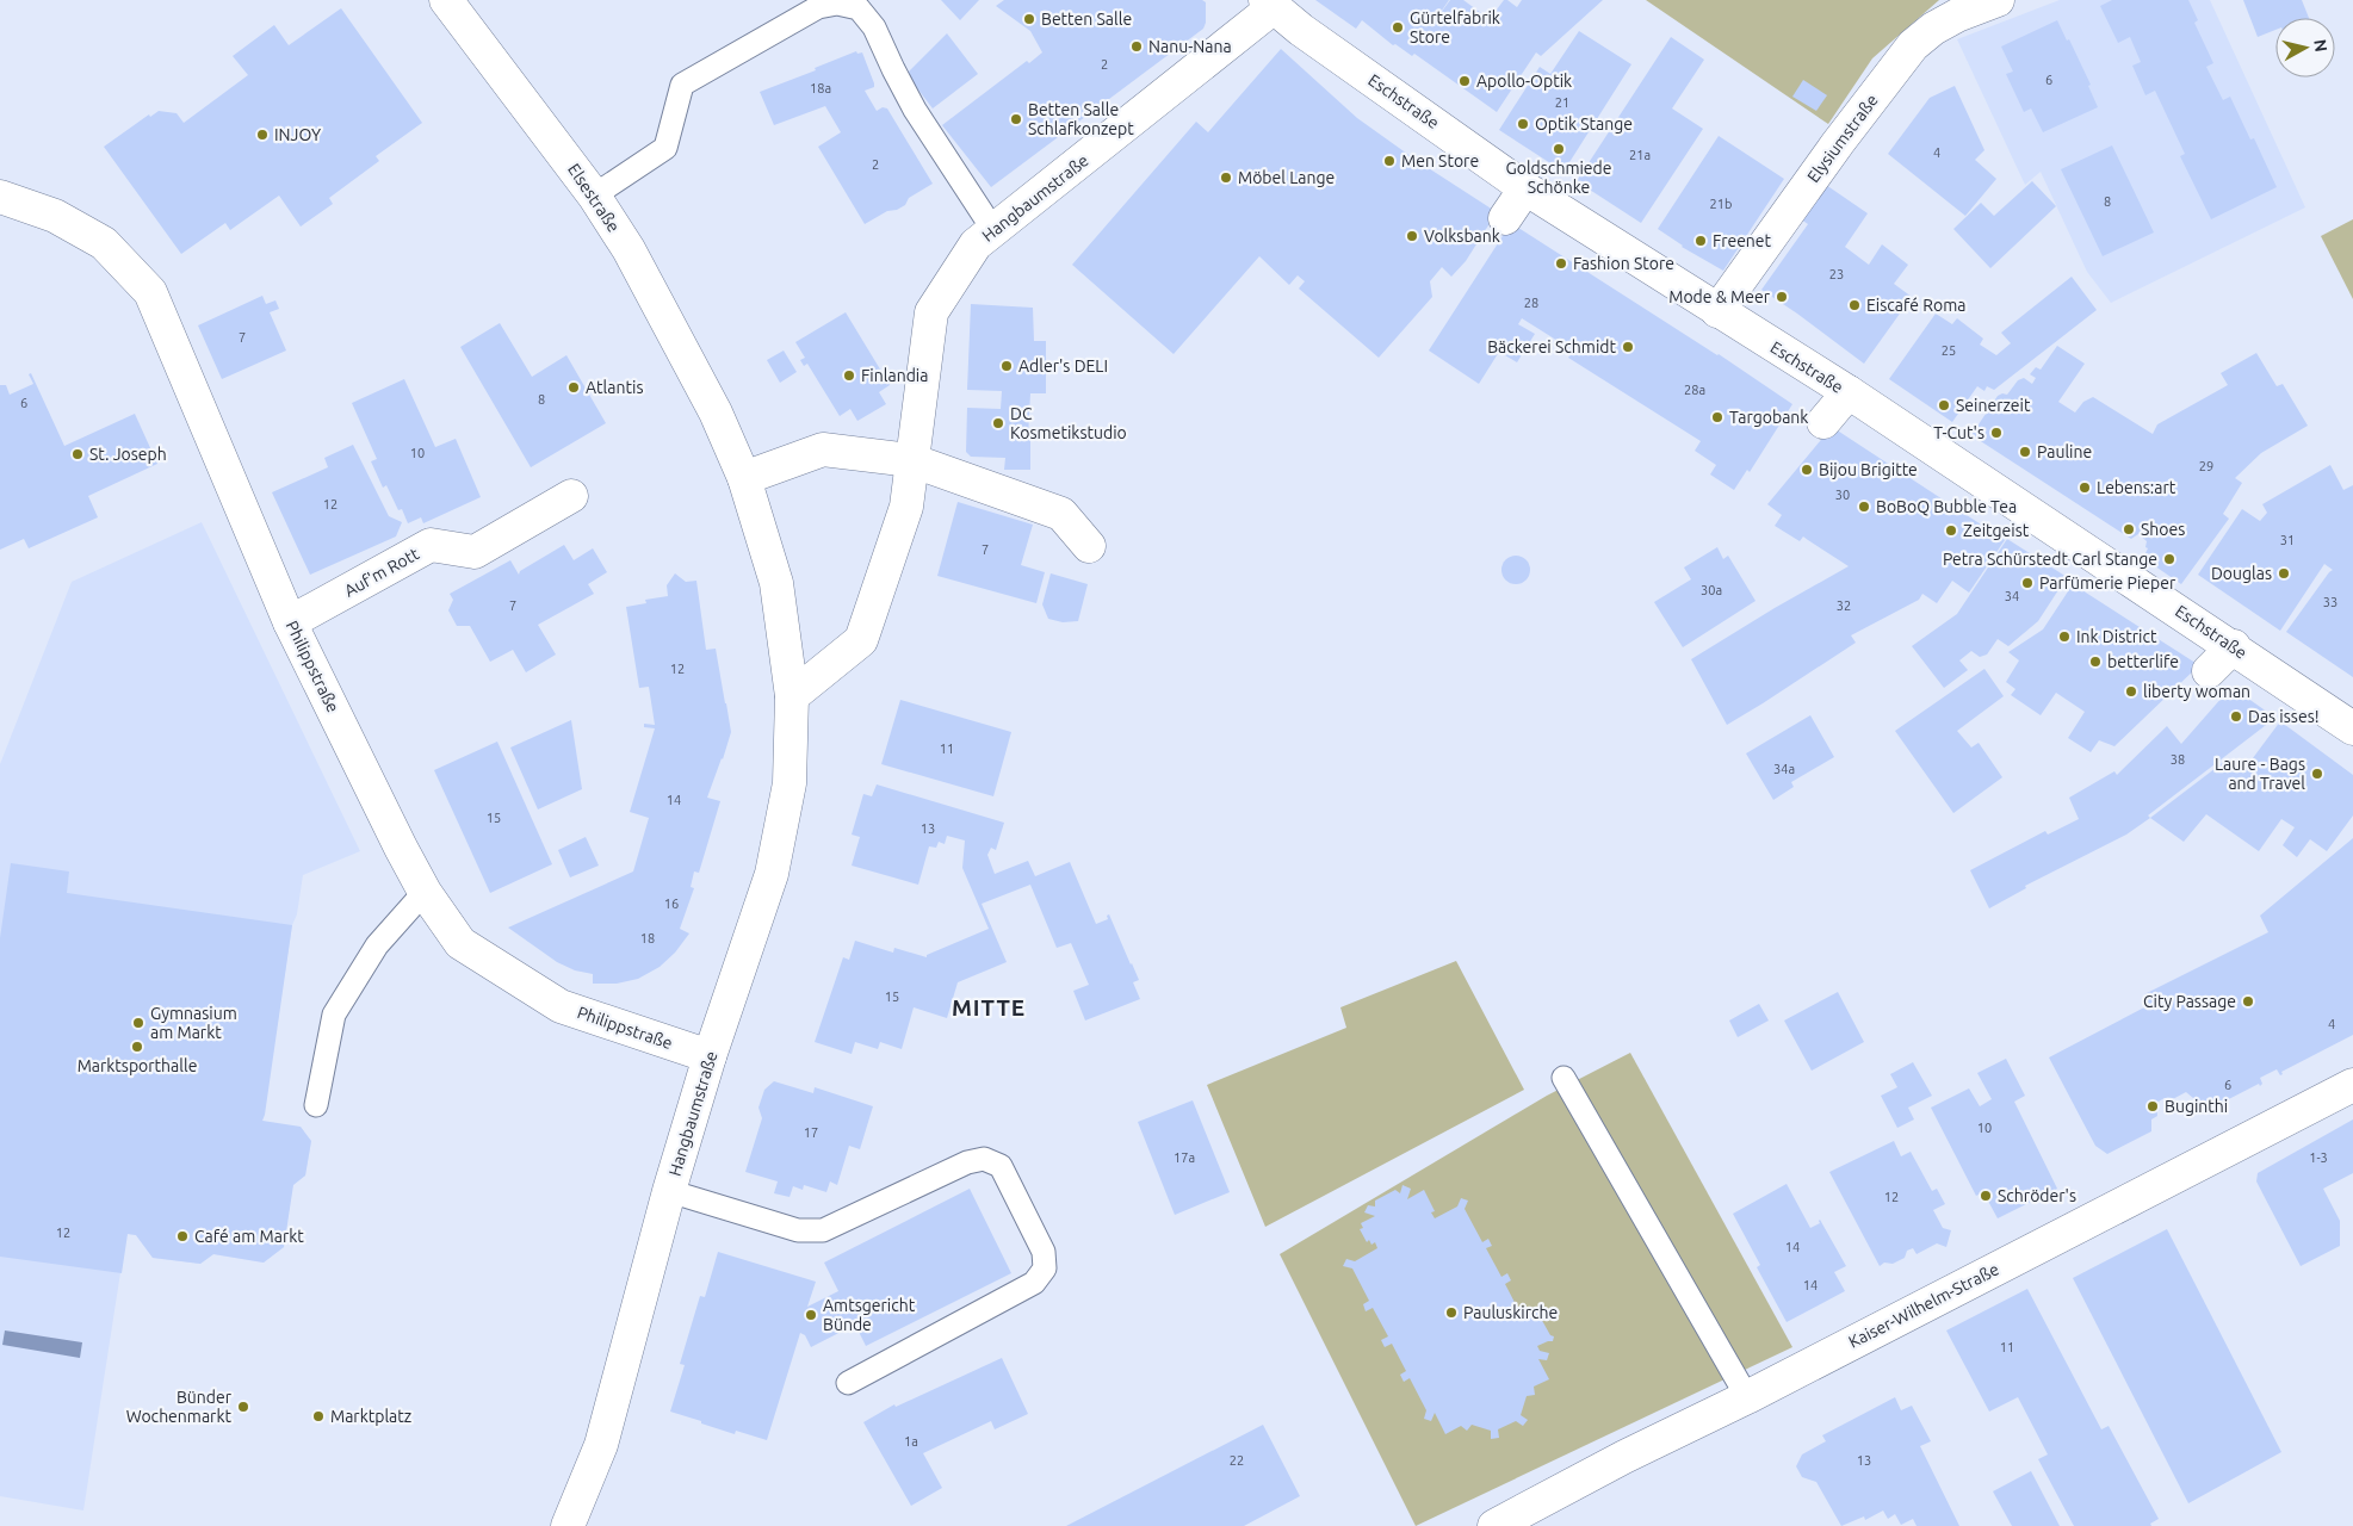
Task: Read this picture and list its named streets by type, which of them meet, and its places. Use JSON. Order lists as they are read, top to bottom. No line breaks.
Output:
{"streets":{"street":["Eschstraße","Elysiumstraße","Elsestraße","Hangbaumstraße","Auf'm Rott","Philippstraße","Kaiser-Wilhelm-Straße"]},"crossings":[["Eschstraße","Elysiumstraße"],["Eschstraße","Hangbaumstraße"],["Elsestraße","Hangbaumstraße"],["Hangbaumstraße","Philippstraße"],["Auf'm Rott","Philippstraße"]],"districts":["MITTE"],"places":["Betten Salle","Gürtelfabrik Store","Nanu-Nana","Apollo-Optik","Betten Salle Schlafkonzept","Optik Stange","INJOY","Goldschmiede Schönke","Men Store","Möbel Lange","Volksbank","Freenet","Fashion Store","Mode & Meer","Eiscafé Roma","Bäckerei Schmidt","Adler's DELI","Finlandia","Atlantis","Seinerzeit","Targobank","DC Kosmetikstudio","T-Cut's","Pauline","St. Joseph","Bijou Brigitte","Lebens:art","BoBoQ Bubble Tea","Shoes","Zeitgeist","Petra Schürstedt Carl Stange","Douglas","Parfümerie Pieper","Ink District","betterlife","liberty woman","Das isses!","Laure - Bags and Travel","City Passage","Gymnasium am Markt","Marktsporthalle","Buginthi","Schröder's","Café am Markt","Pauluskirche","Amtsgericht Bünde","Bünder Wochenmarkt","Marktplatz"],"house_numbers":["2","6","18a","21","4","21a","2","8","21b","23","28","7","25","28a","8","6","10","29","30","12","31","7","30a","34","33","7","32","12","11","38","34a","14","15","13","16","18","15","4","6","10","17","17a","1-3","12","12","14","14","11","1a","22","13"],"north":"right"}
